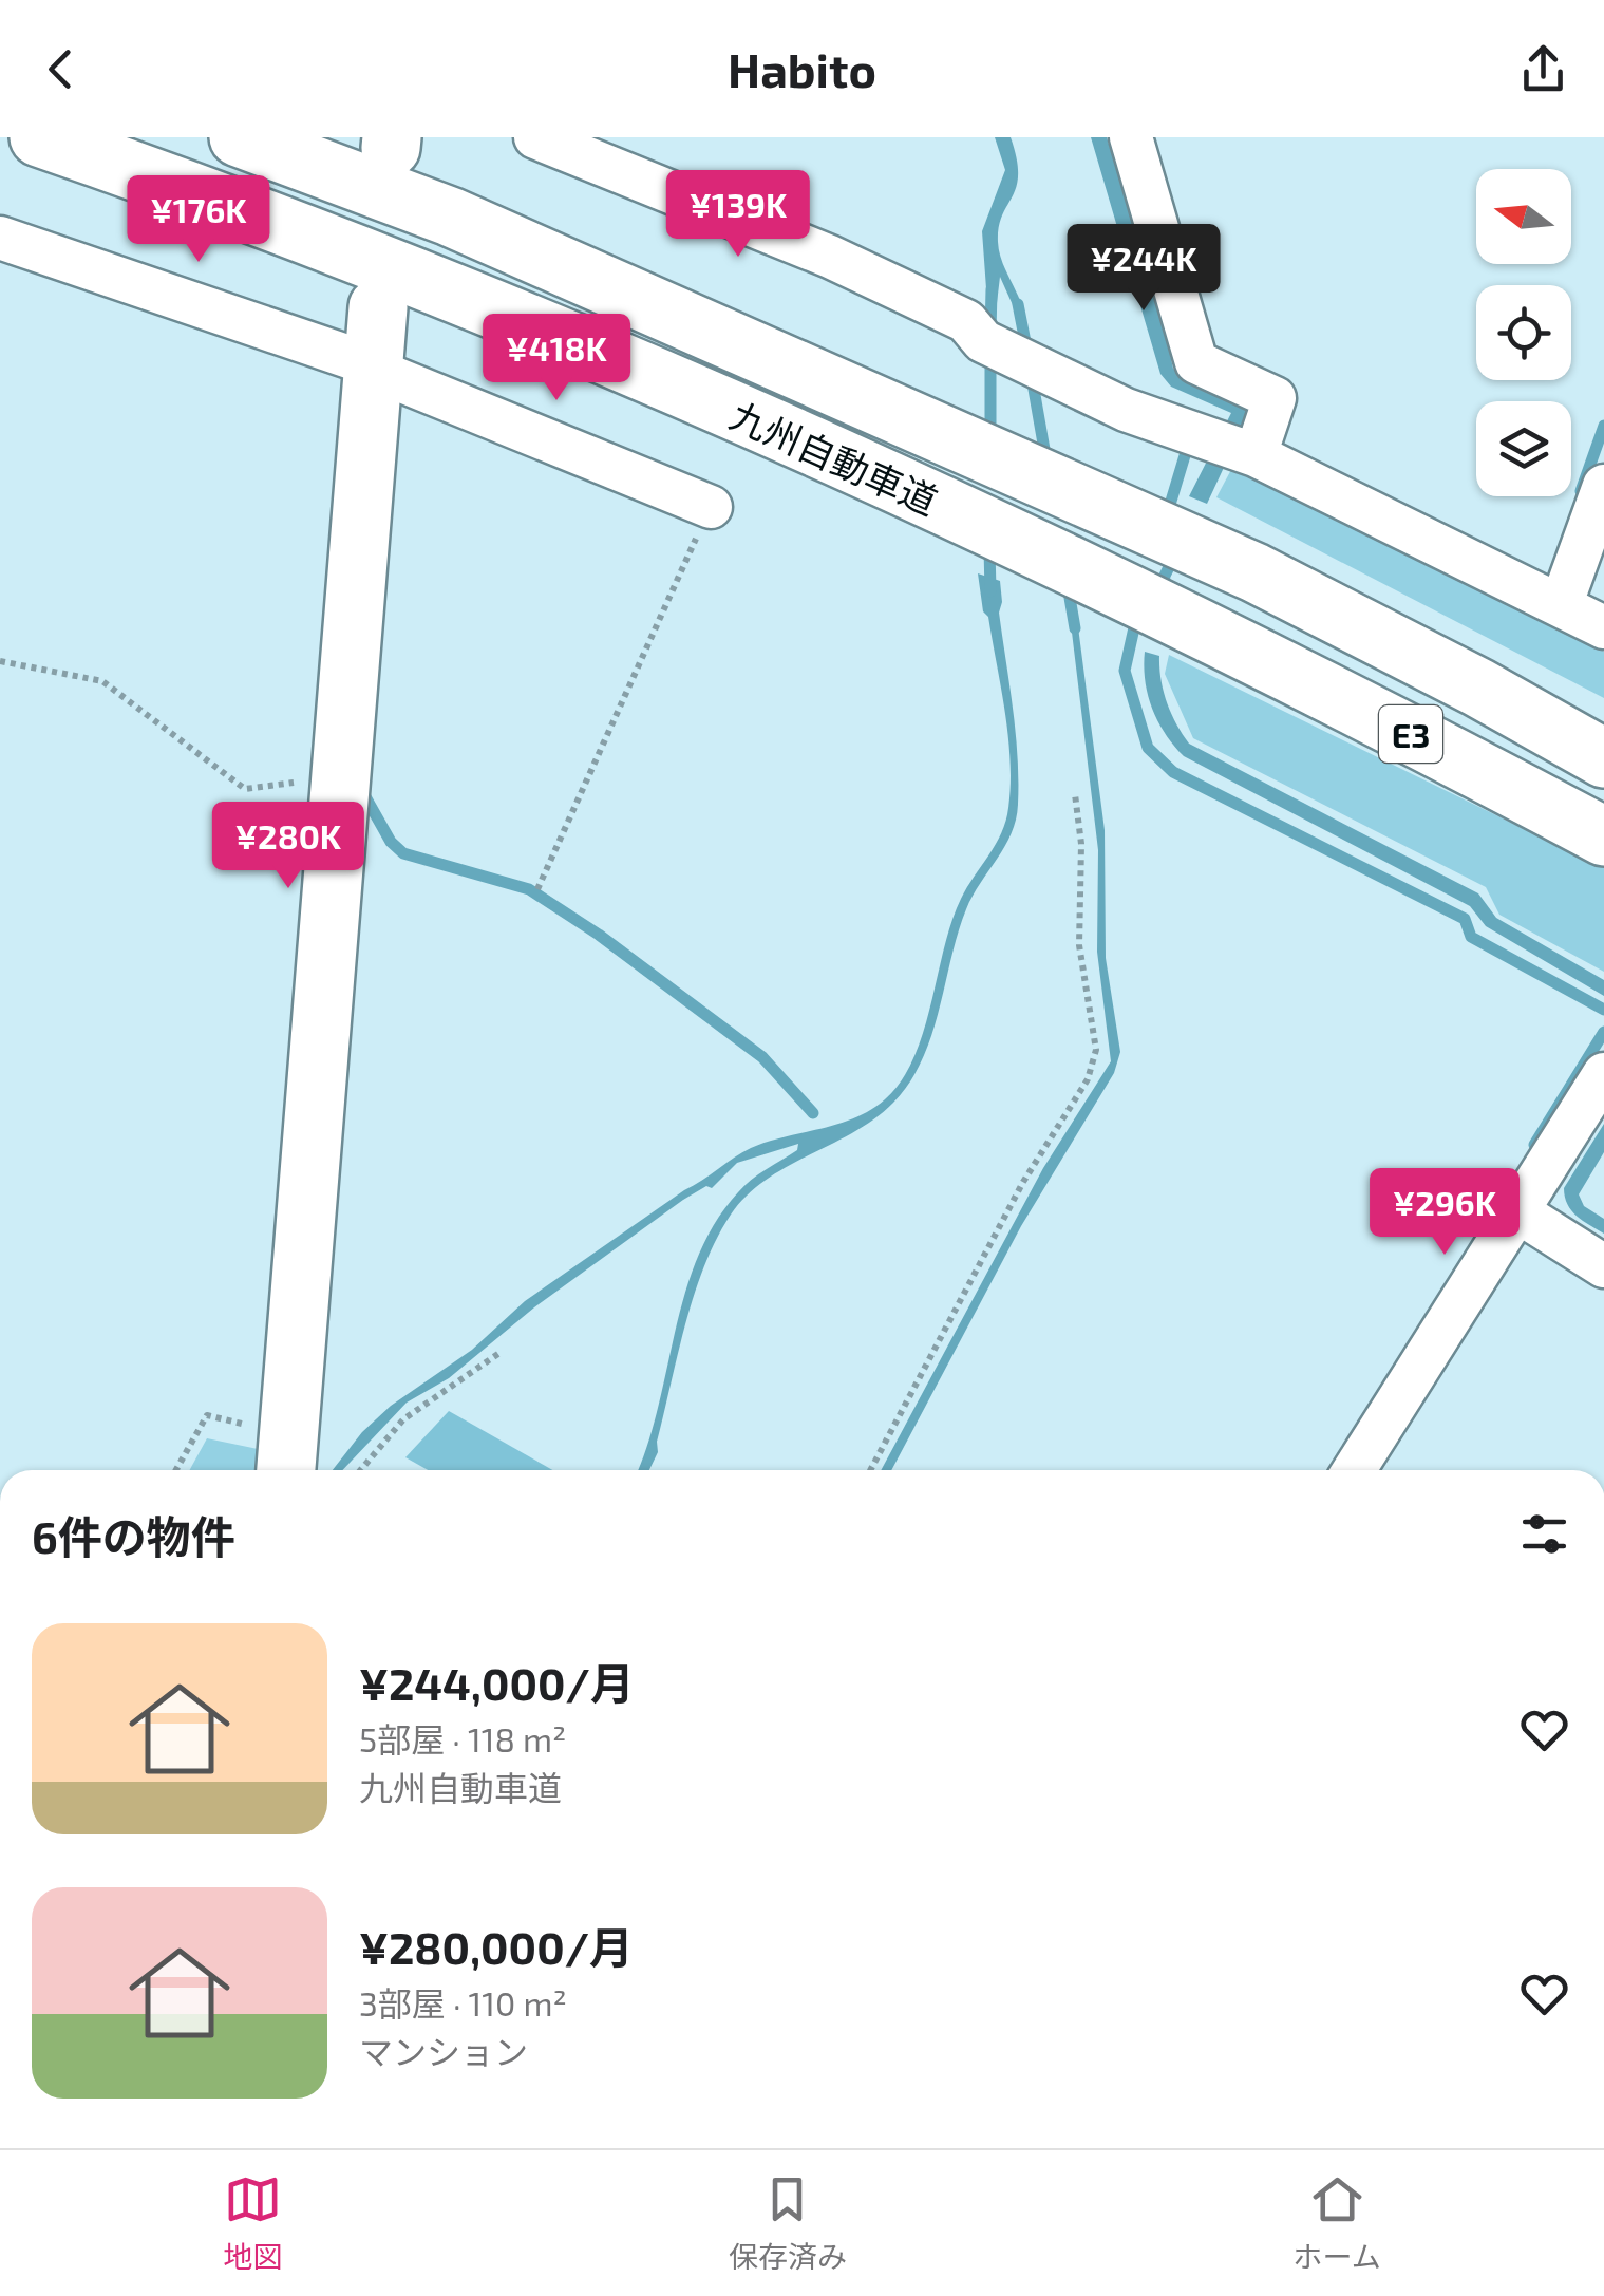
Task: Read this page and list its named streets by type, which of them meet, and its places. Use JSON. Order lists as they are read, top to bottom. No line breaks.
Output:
{"streets":{"main road":["九州自動車道","E3"]},"north":"left","page":{"header":"Habito","price":["¥139K","¥176K","¥244K","¥418K","¥280K","¥296K"],"heading":"6件の物件","list":[{"name":"¥244,000/月","note":"5部屋 · 118 m² · 九州自動車道"},{"name":"¥280,000/月","note":"3部屋 · 110 m² · マンション"}],"tabs":["地図","保存済み","ホーム"]}}
